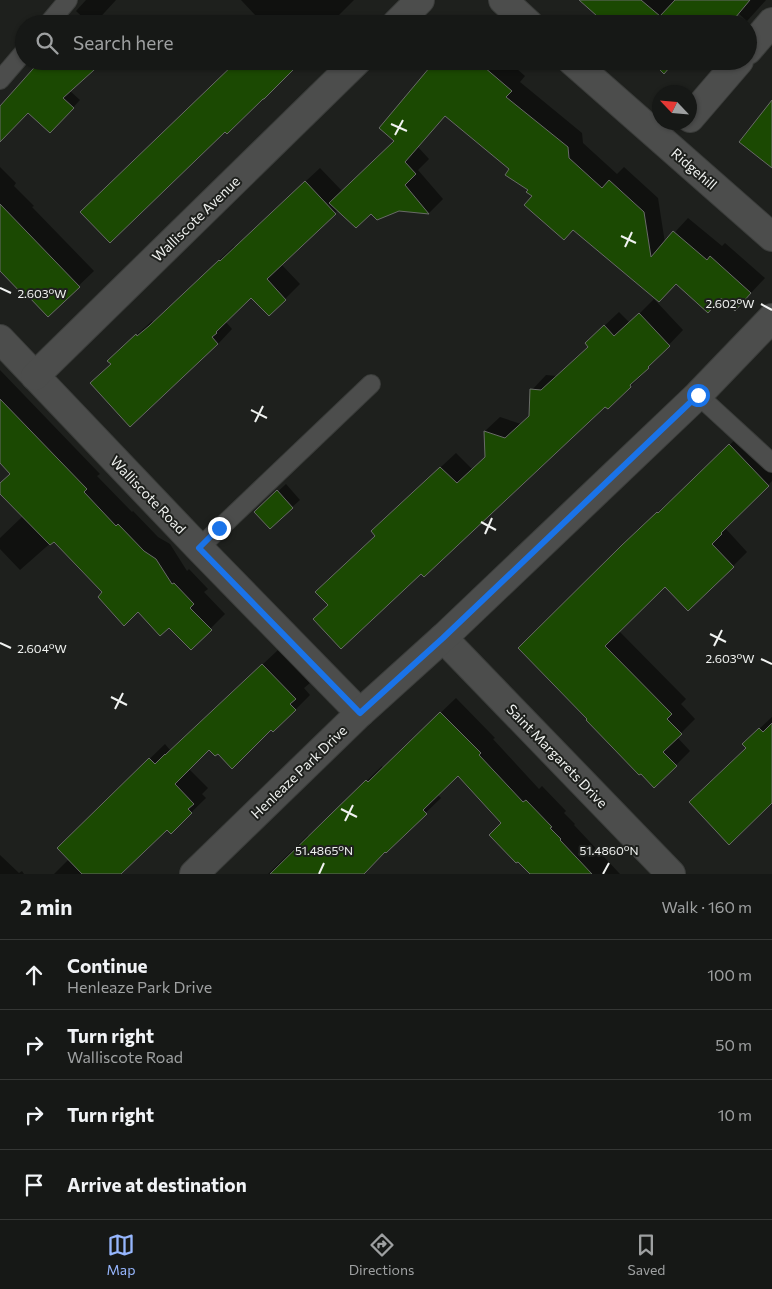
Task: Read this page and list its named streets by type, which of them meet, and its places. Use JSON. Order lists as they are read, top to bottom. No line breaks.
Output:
{"streets":{"street":["Ridgehill","Walliscote Avenue","Walliscote Road","Saint Margarets Drive","Henleaze Park Drive"]},"crossings":[["Walliscote Avenue","Walliscote Road"],["Walliscote Road","Henleaze Park Drive"],["Saint Margarets Drive","Henleaze Park Drive"]],"north":"top left","page":{"search":"Search here","heading":["2 min","Walk · 160 m"],"list":[["Continue","Henleaze Park Drive","100 m"],["Turn right","Walliscote Road","50 m"],["Turn right","10 m"],"Arrive at destination"],"nav":["Map","Directions","Saved"]},"coordinates":["2.603°W","2.602°W","2.604°W","51.4865°N","51.4860°N"]}
